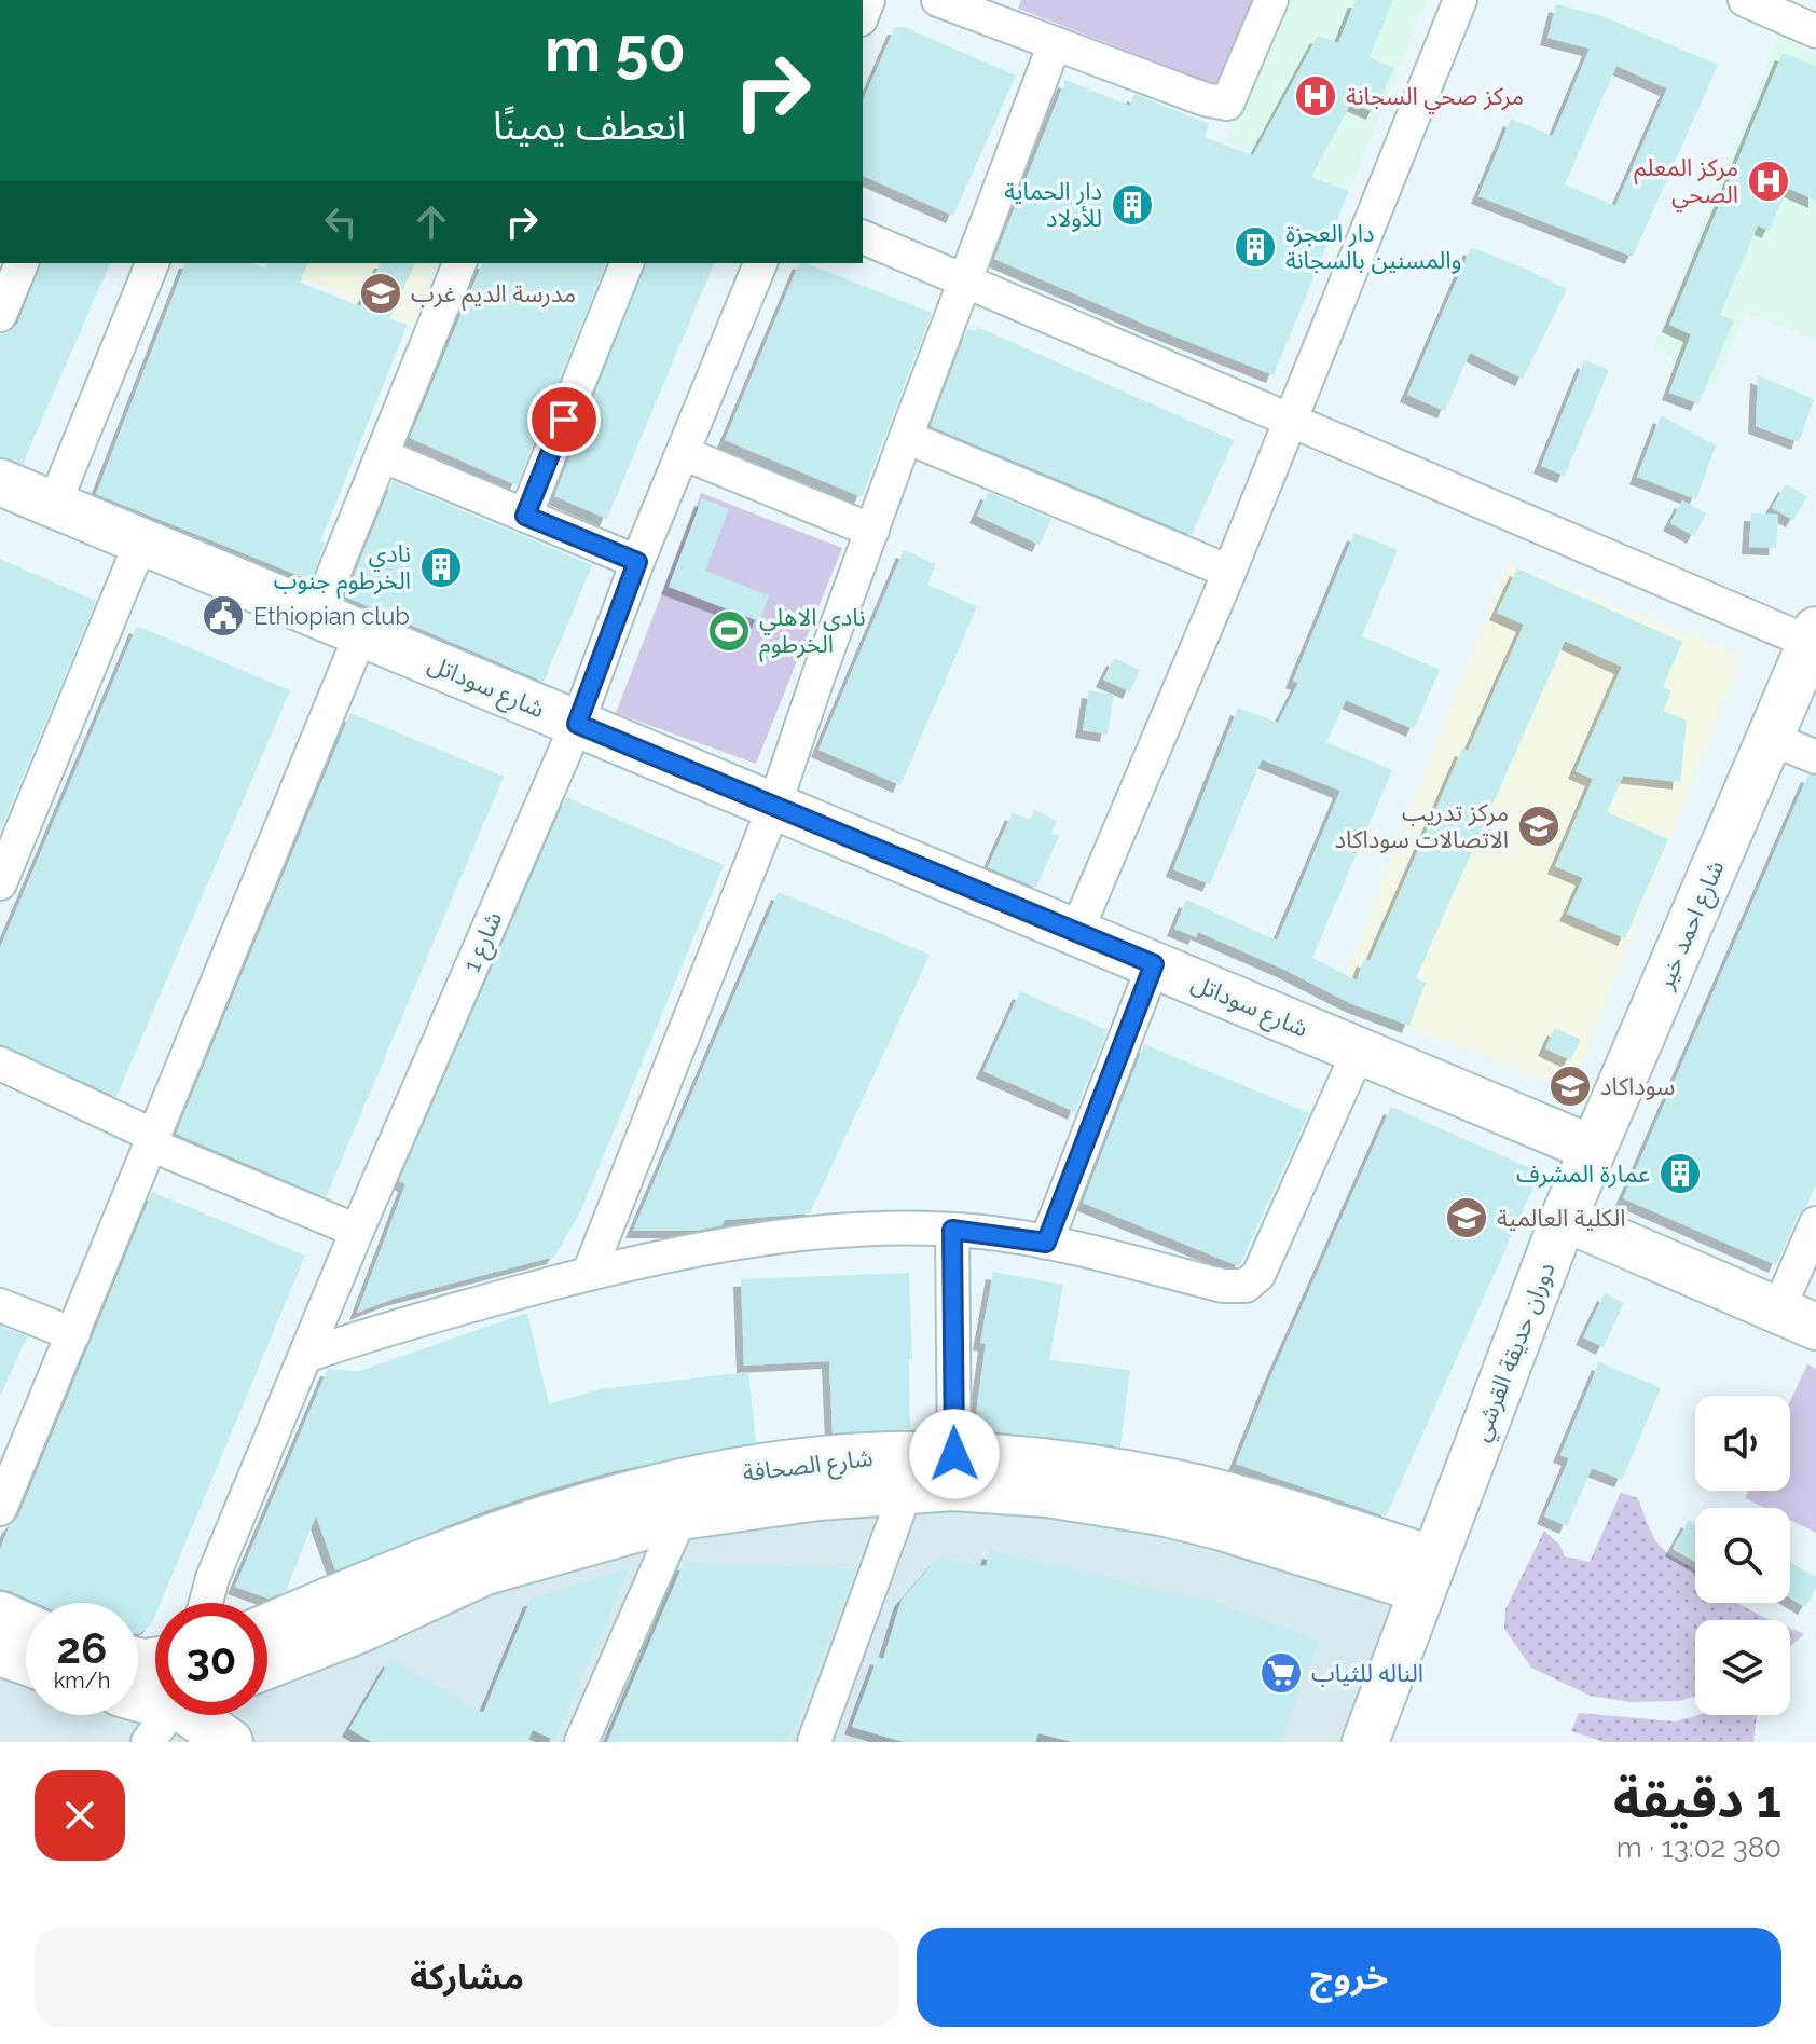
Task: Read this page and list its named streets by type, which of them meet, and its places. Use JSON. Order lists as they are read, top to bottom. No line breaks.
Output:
{"streets":{"main road":["شارع سوداتل","شارع احمد خير","دوران حديقة القرشي","شارع الصحافة"],"street":["شارع 1"]},"crossings":[["شارع سوداتل","شارع احمد خير"],["شارع سوداتل","شارع 1"],["شارع احمد خير","دوران حديقة القرشي"],["دوران حديقة القرشي","شارع الصحافة"]],"places":{"hospital":["مركز صحي السجانة","مركز المعلم الصحي"],"building":["دار الحماية للأولاد","دار العجزة والمسنين بالسجانة","نادي الخرطوم جنوب","عمارة المشرف"],"school or university":["مدرسة الديم غرب","مركز تدريب الاتصالات سوداكاد","سوداكاد","الكلية العالمية"],"public building":["Ethiopian club"],"sports":["نادي الاهلي الخرطوم"],"supermarket":["الناله للثياب"]},"page":{"turn":["50 m","انعطف يمينًا"],"speed":"26 km/h","limit":"30","heading":["1 دقيقة","380 m · 13:02"],"buttons":["خروج","مشاركة"]}}
